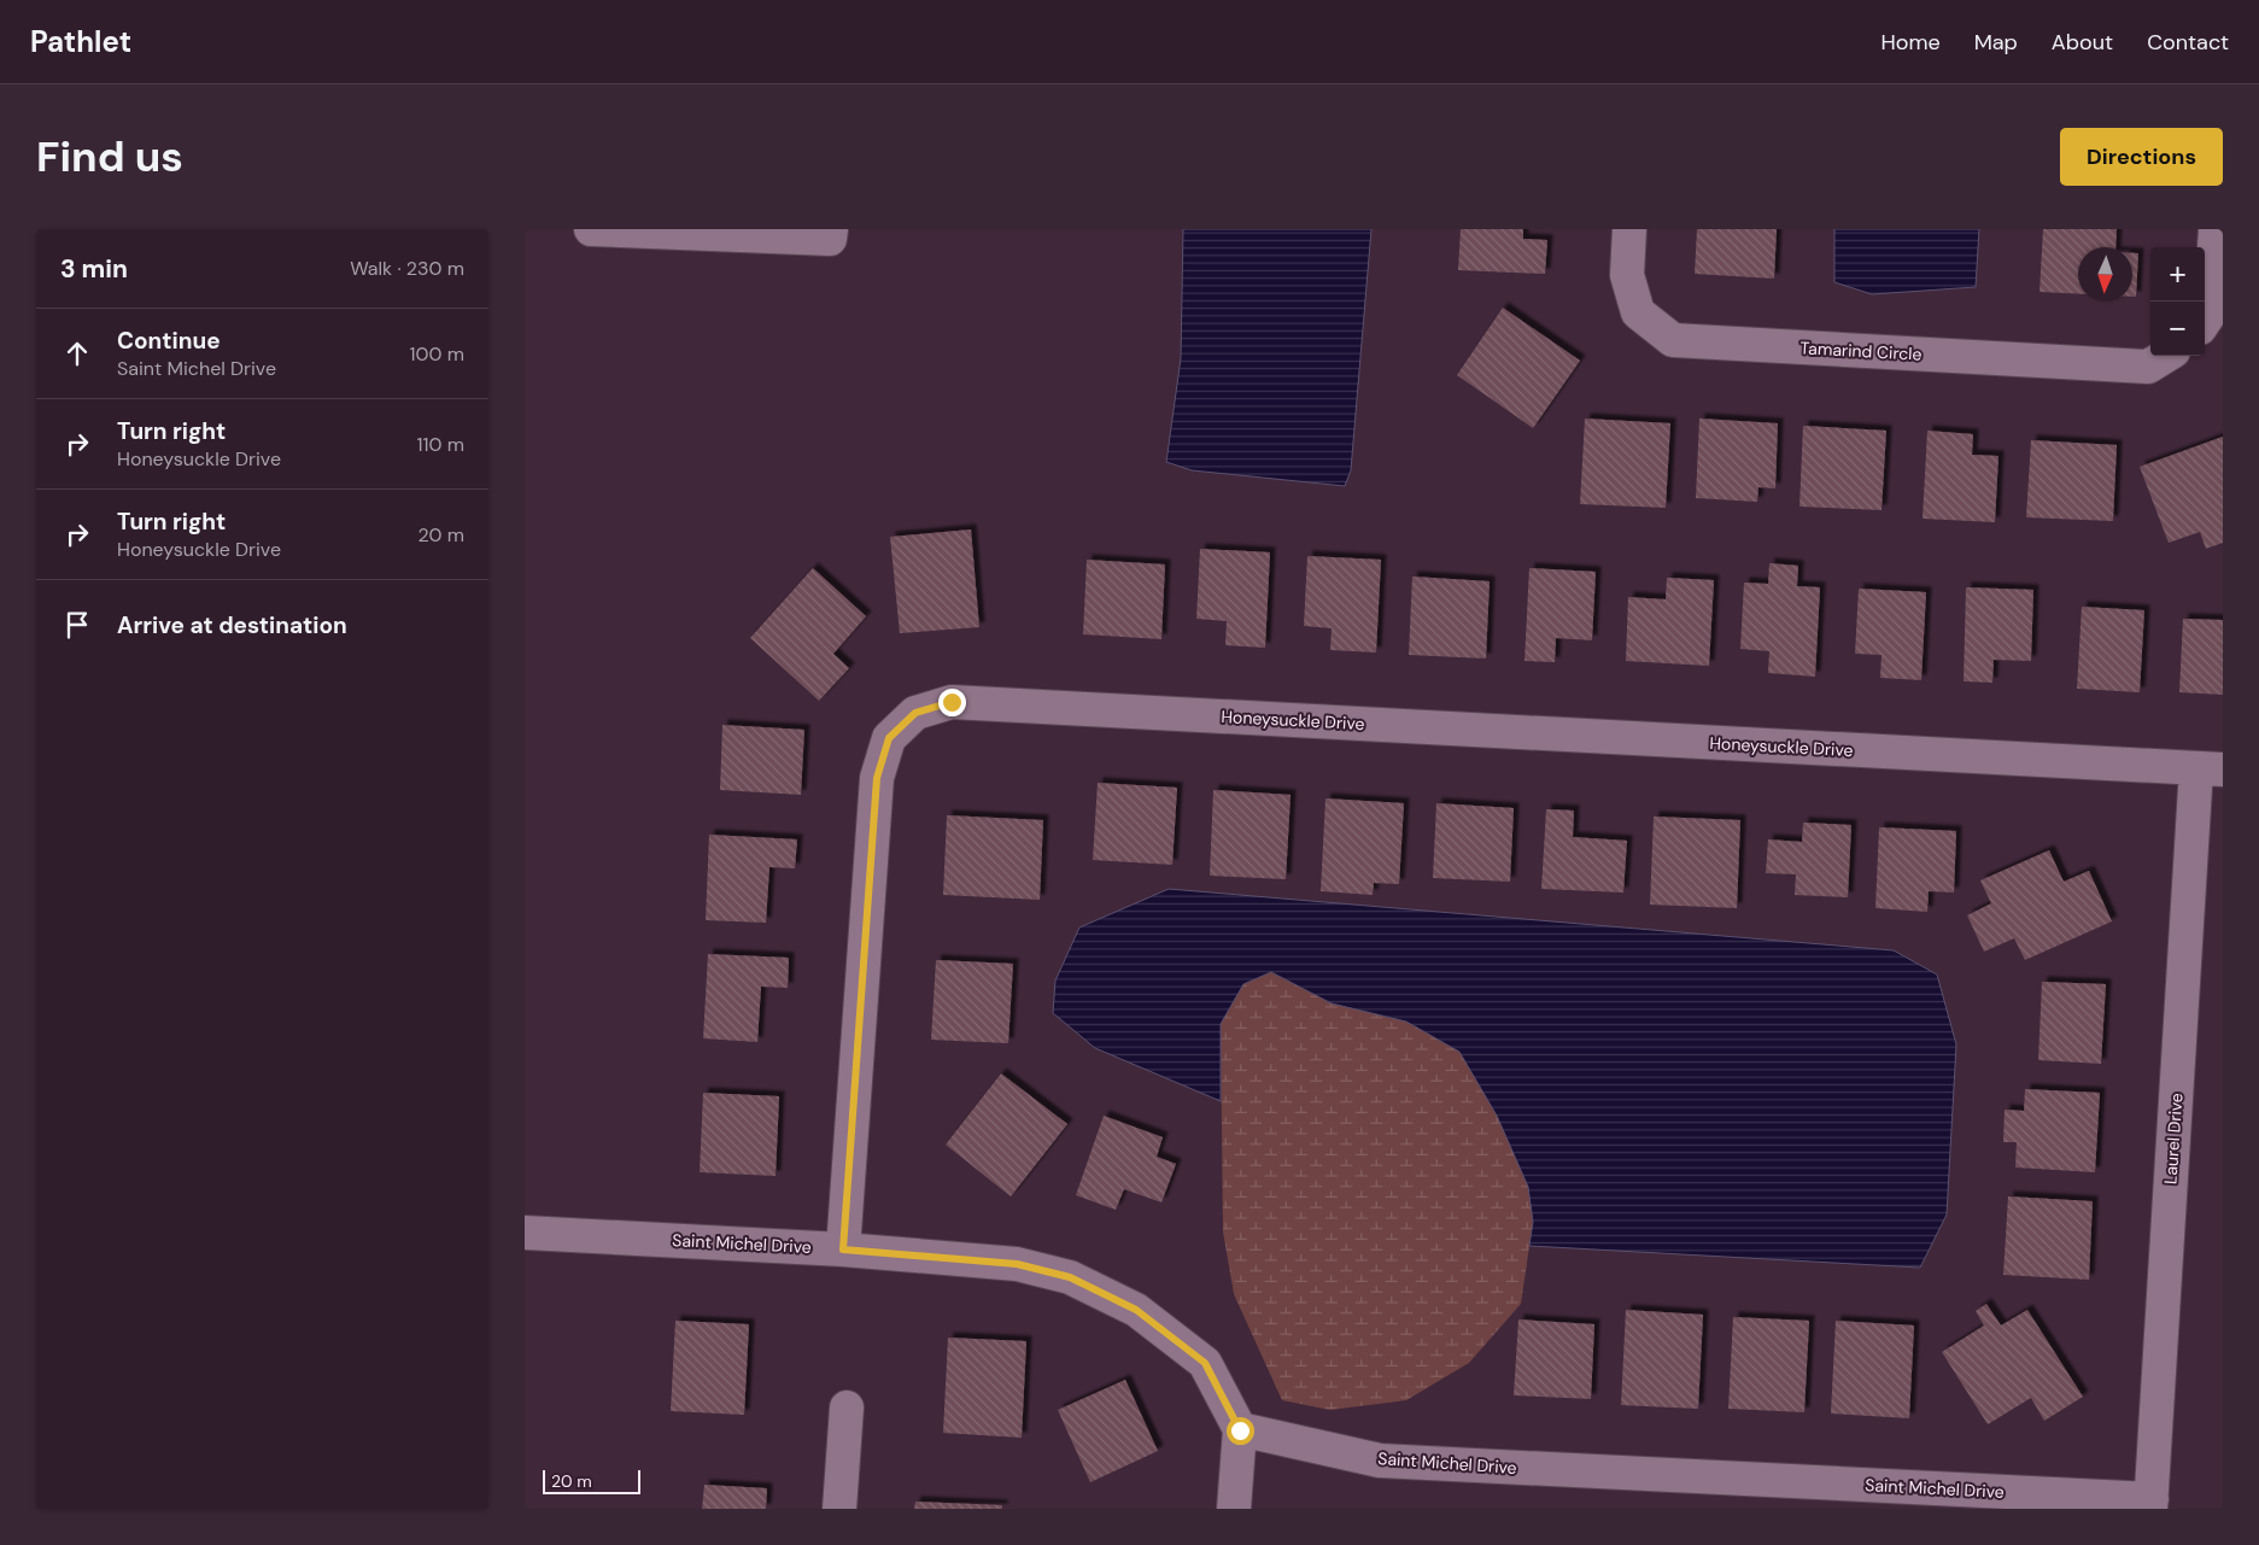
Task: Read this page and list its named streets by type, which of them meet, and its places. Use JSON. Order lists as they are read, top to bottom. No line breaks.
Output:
{"streets":{"street":["Tamarind Circle","Honeysuckle Drive","Laurel Drive","Saint Michel Drive"]},"crossings":[["Honeysuckle Drive","Laurel Drive"],["Honeysuckle Drive","Saint Michel Drive"],["Laurel Drive","Saint Michel Drive"]],"scale_bar":"20 m","north":"bottom","page":{"header":"Pathlet","nav":["Home","Map","About","Contact"],"buttons":"Directions","title":"Find us","heading":["3 min","Walk · 230 m"],"map_buttons":["+","−"],"list":[["Continue","Saint Michel Drive","100 m"],["Turn right","Honeysuckle Drive","110 m"],["Turn right","Honeysuckle Drive","20 m"],"Arrive at destination"],"scale":"20 m"}}
